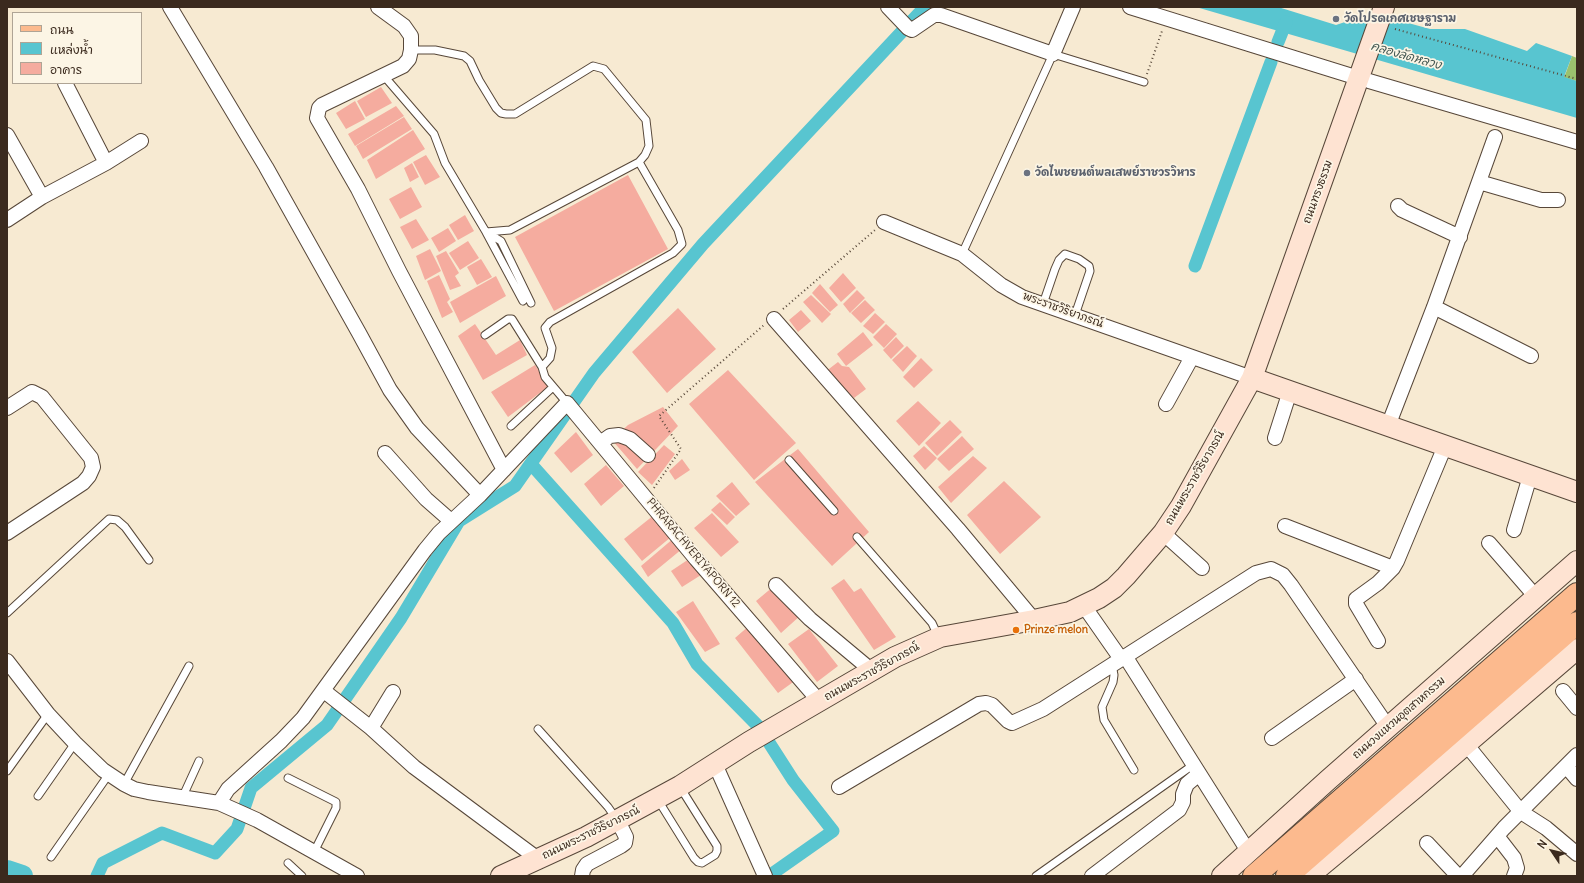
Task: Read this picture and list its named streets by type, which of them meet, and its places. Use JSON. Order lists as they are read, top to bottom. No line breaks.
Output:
{"streets":{"main road":["ถนนทรงธรรม","ถนนพระราชวิริยาภรณ์","ถนนวงแหวนอุตสาหกรรม"],"street":["พระราชวิริยาภรณ์","PHRARACHVERIYAPORN 12"]},"crossings":[["ถนนทรงธรรม","พระราชวิริยาภรณ์"],["ถนนทรงธรรม","ถนนพระราชวิริยาภรณ์"],["พระราชวิริยาภรณ์","ถนนพระราชวิริยาภรณ์"],["ถนนพระราชวิริยาภรณ์","PHRARACHVERIYAPORN 12"]],"water":["คลองลัดหลวง"],"places":["วัดโปรดเกศเชษฐาราม","วัดไพชยนต์พลเสพย์ราชวรวิหาร","Prinze melon"],"legend":["ถนน","แหล่งน้ำ","อาคาร"],"north":"top left"}
